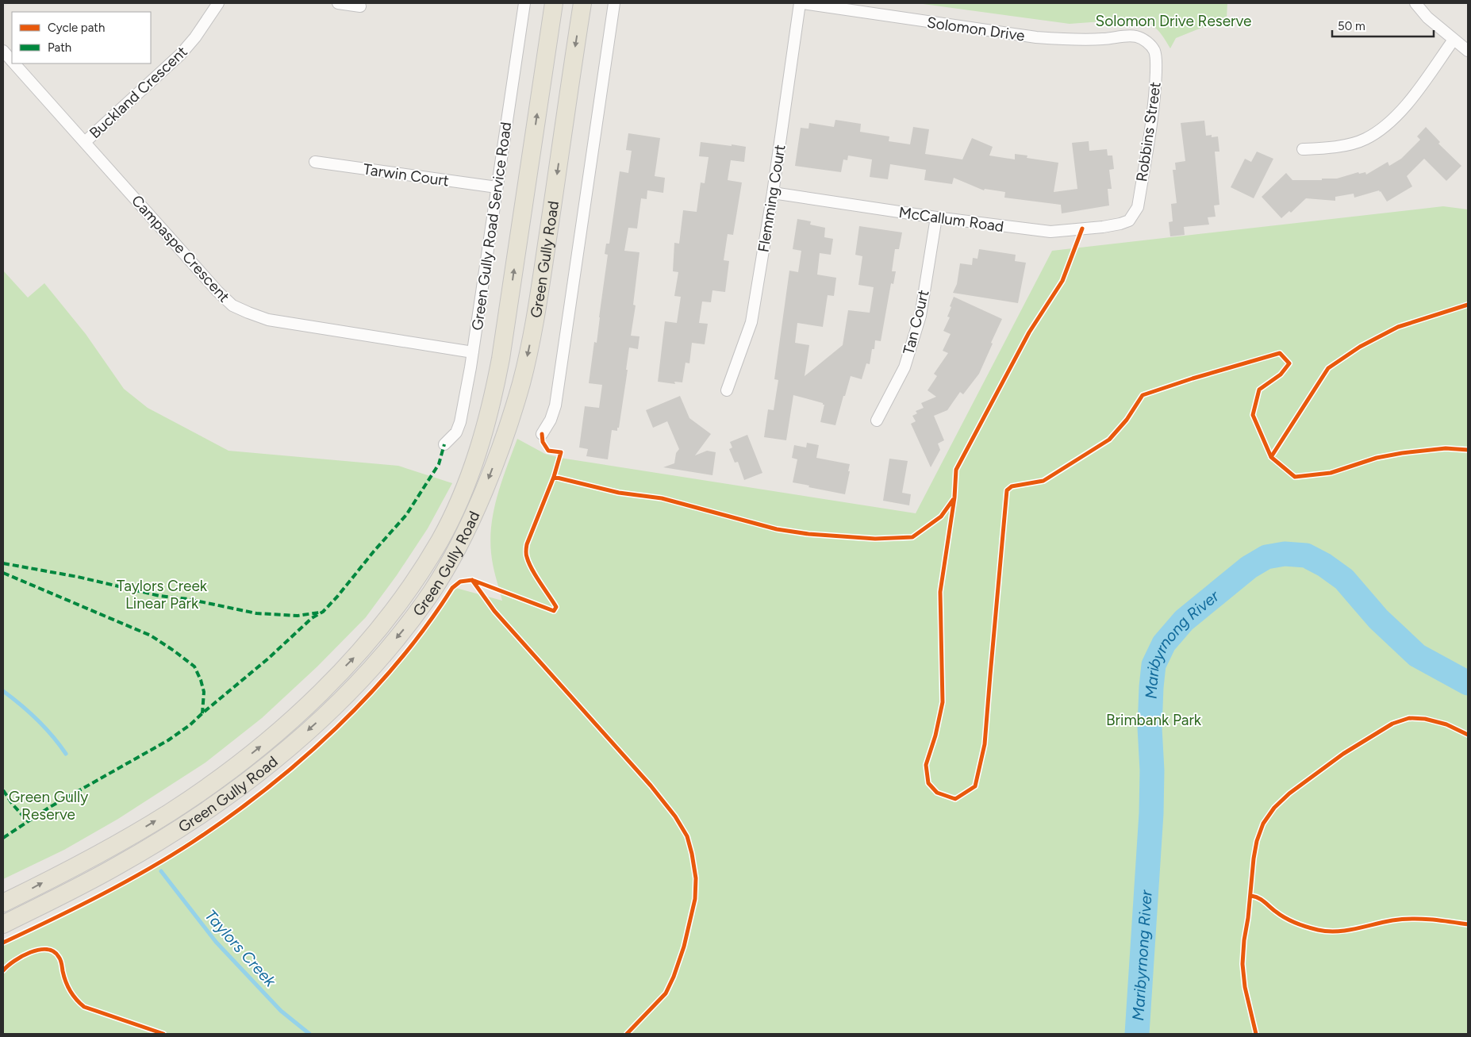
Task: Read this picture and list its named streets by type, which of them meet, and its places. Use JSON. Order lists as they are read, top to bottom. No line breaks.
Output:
{"streets":{"main road":["Green Gully Road"],"street":["Solomon Drive","Buckland Crescent","Robbins Street","Tarwin Court","Flemming Court","McCallum Road","Green Gully Road Service Road","Campaspe Crescent","Tan Court"]},"crossings":[["Solomon Drive","Robbins Street"],["Buckland Crescent","Campaspe Crescent"],["Robbins Street","McCallum Road"],["Tarwin Court","Green Gully Road Service Road"],["Flemming Court","McCallum Road"],["McCallum Road","Tan Court"],["Green Gully Road Service Road","Campaspe Crescent"]],"water":["Maribyrnong River","Taylors Creek"],"parks":["Solomon Drive Reserve","Taylors Creek Linear Park","Brimbank Park","Green Gully Reserve"],"legend":["Cycle path","Path"],"scale_bar":"50 m"}
